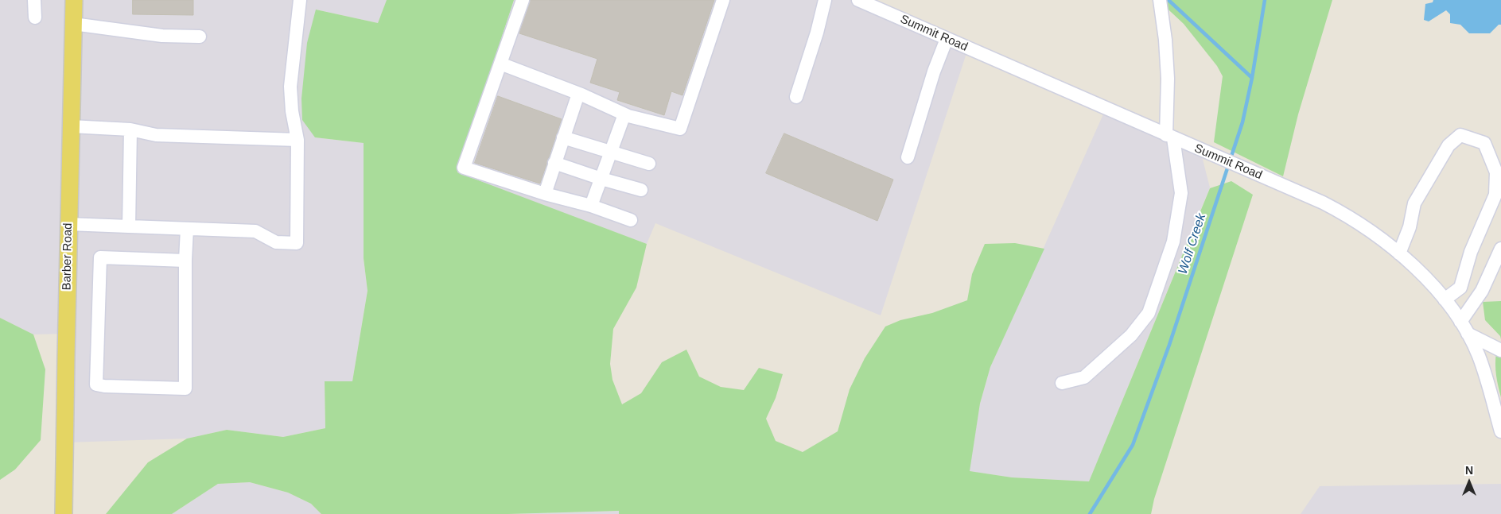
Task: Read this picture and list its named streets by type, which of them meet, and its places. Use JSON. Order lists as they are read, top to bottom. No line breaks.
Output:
{"streets":{"main road":["Barber Road"],"street":["Summit Road"]},"water":["Wolf Creek"],"north":"top"}
